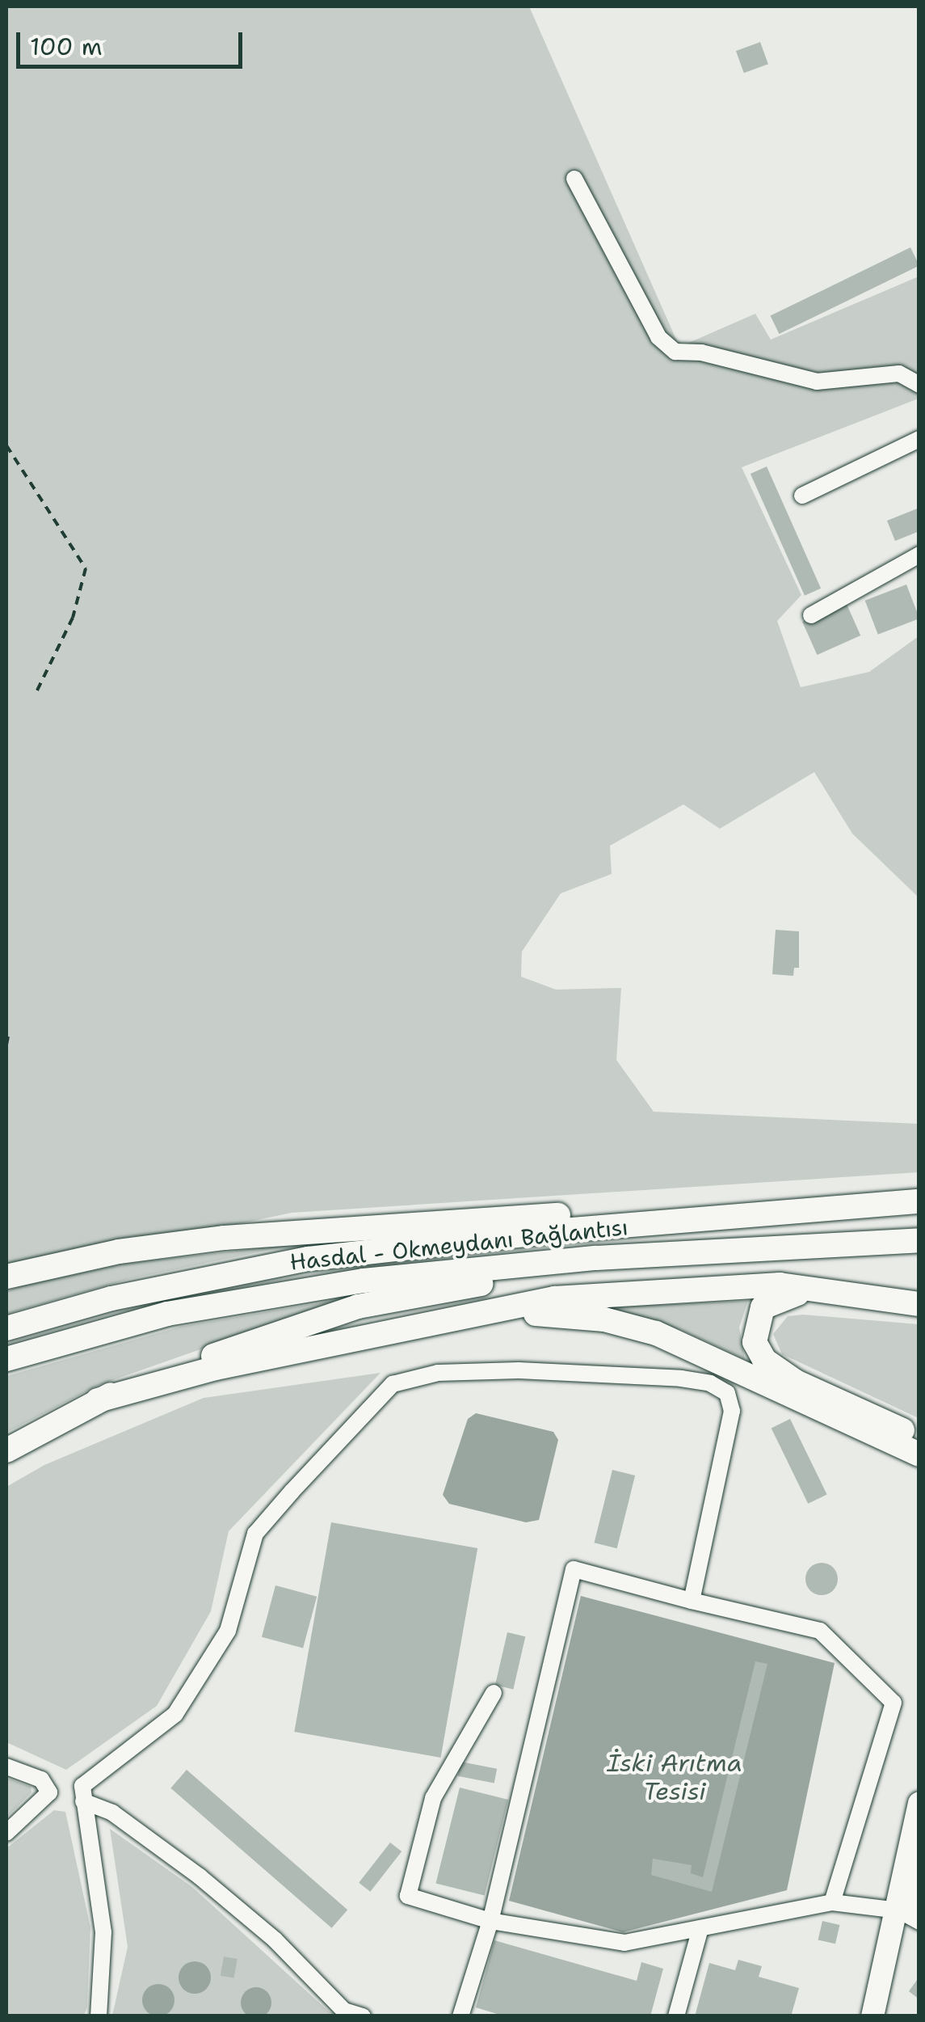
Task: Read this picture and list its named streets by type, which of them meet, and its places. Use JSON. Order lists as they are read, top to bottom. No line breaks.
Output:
{"streets":{"highway":["Hasdal - Okmeydanı Bağlantısı"]},"water":["İski Arıtma Tesisi"],"scale_bar":"100 m"}
